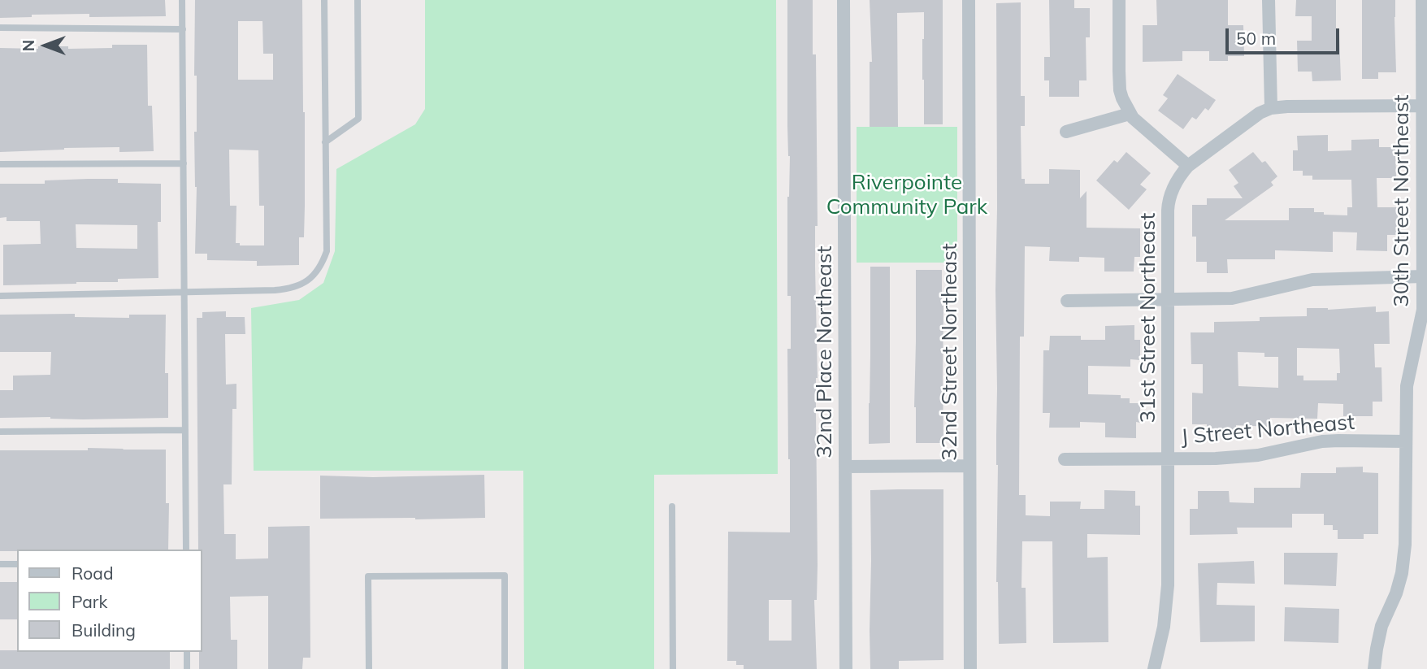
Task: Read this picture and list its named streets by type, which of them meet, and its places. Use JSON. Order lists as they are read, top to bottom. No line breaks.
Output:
{"streets":{"street":["30th Street Northeast","31st Street Northeast","32nd Place Northeast","32nd Street Northeast","J Street Northeast"]},"crossings":[["30th Street Northeast","J Street Northeast"],["31st Street Northeast","J Street Northeast"]],"parks":["Riverpointe Community Park"],"legend":["Road","Park","Building"],"scale_bar":"50 m","north":"left"}
